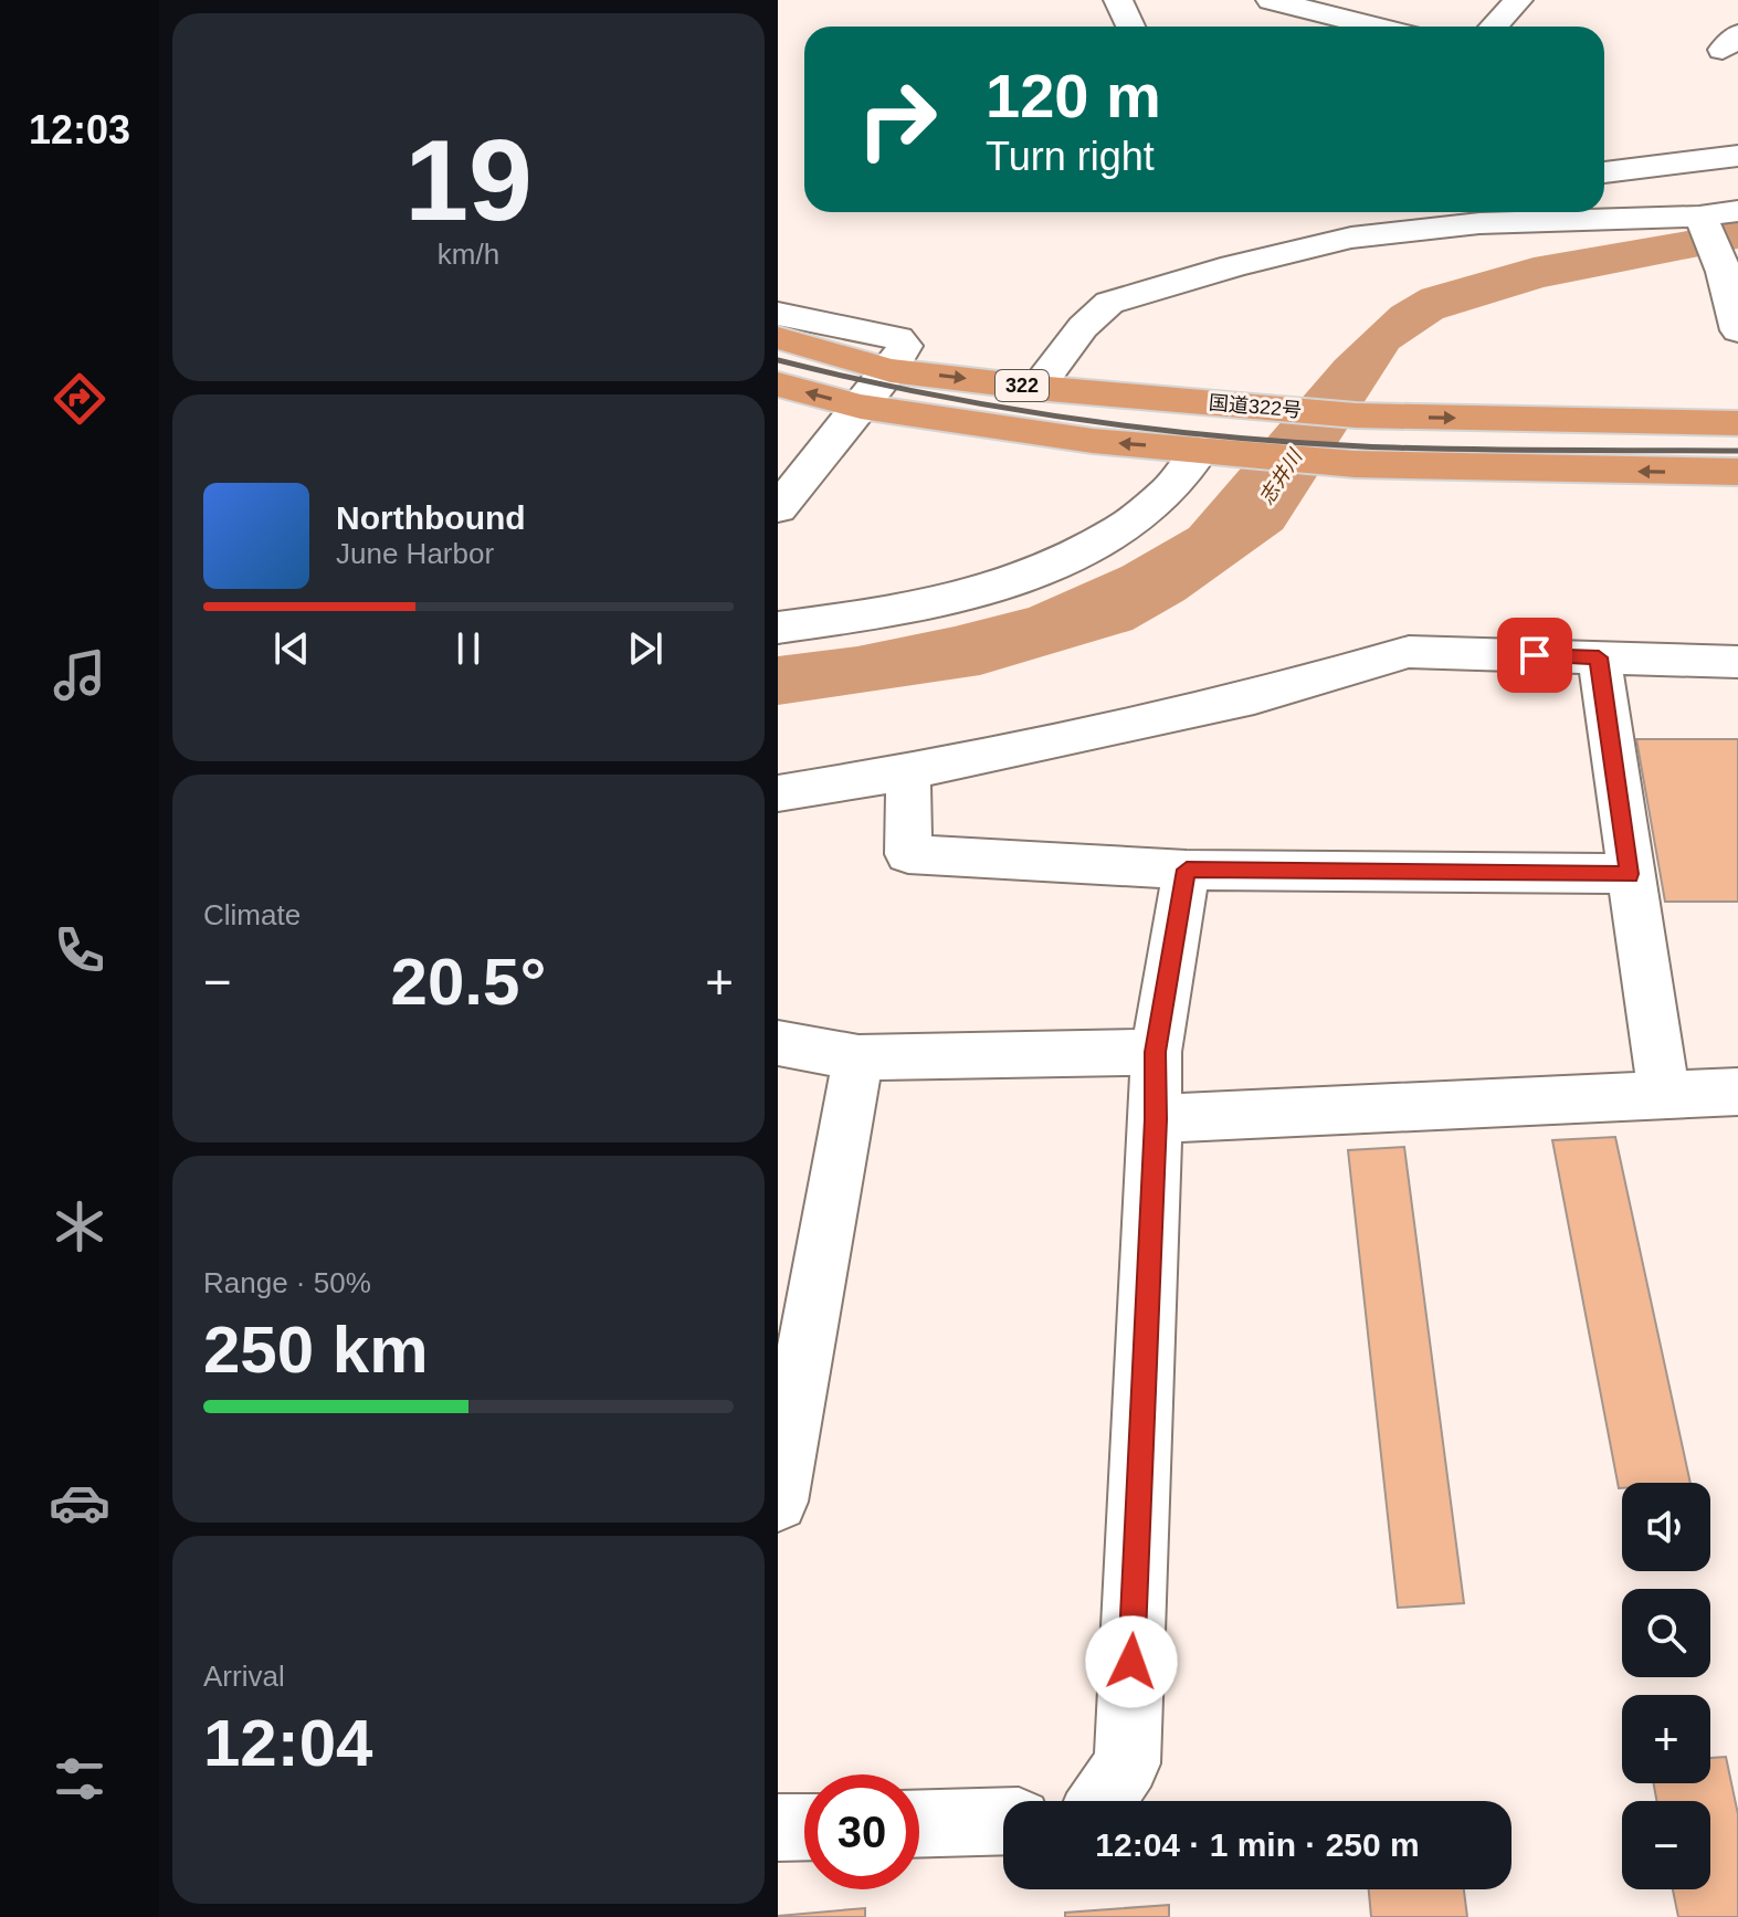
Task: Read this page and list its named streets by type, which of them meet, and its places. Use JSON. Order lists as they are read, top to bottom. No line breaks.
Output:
{"streets":{"highway":["322","国道322号"]},"water":["志井川"],"page":{"tabs":"12:03","tile":[["19","km/h"],"Climate",["Range · 50%","250 km"],["Arrival","12:04"]],"turn":["120 m","Turn right"],"song":["Northbound","June Harbor"],"heat":["−","20.5°","+"],"map_buttons":["+","−"],"limit":"30","trip":"12:04 · 1 min · 250 m"}}
